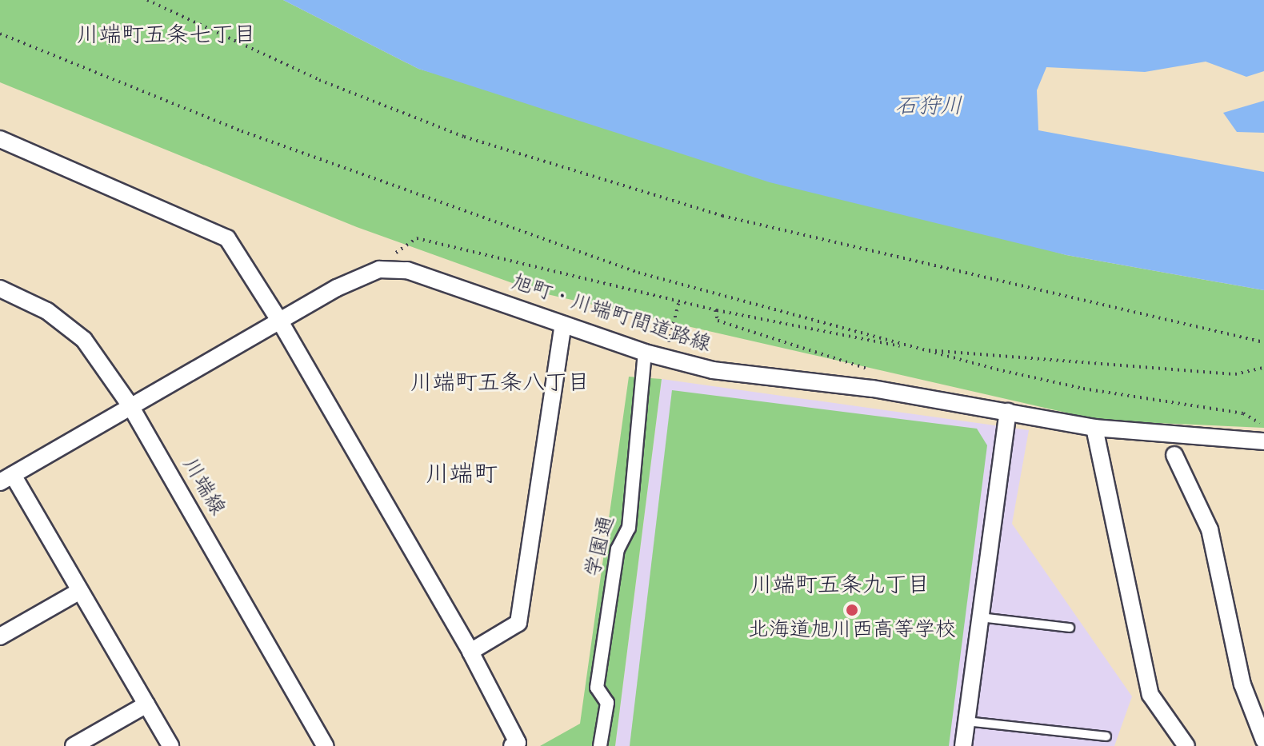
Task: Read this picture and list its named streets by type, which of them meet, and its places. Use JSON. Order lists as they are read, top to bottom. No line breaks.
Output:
{"streets":{"street":["旭町・川端町間道路線","川端線","学園通"]},"crossings":[["旭町・川端町間道路線","川端線"],["旭町・川端町間道路線","学園通"]],"districts":["川端町五条七丁目","川端町五条八丁目","川端町","川端町五条九丁目"],"water":["石狩川"],"places":["北海道旭川西高等学校"]}
